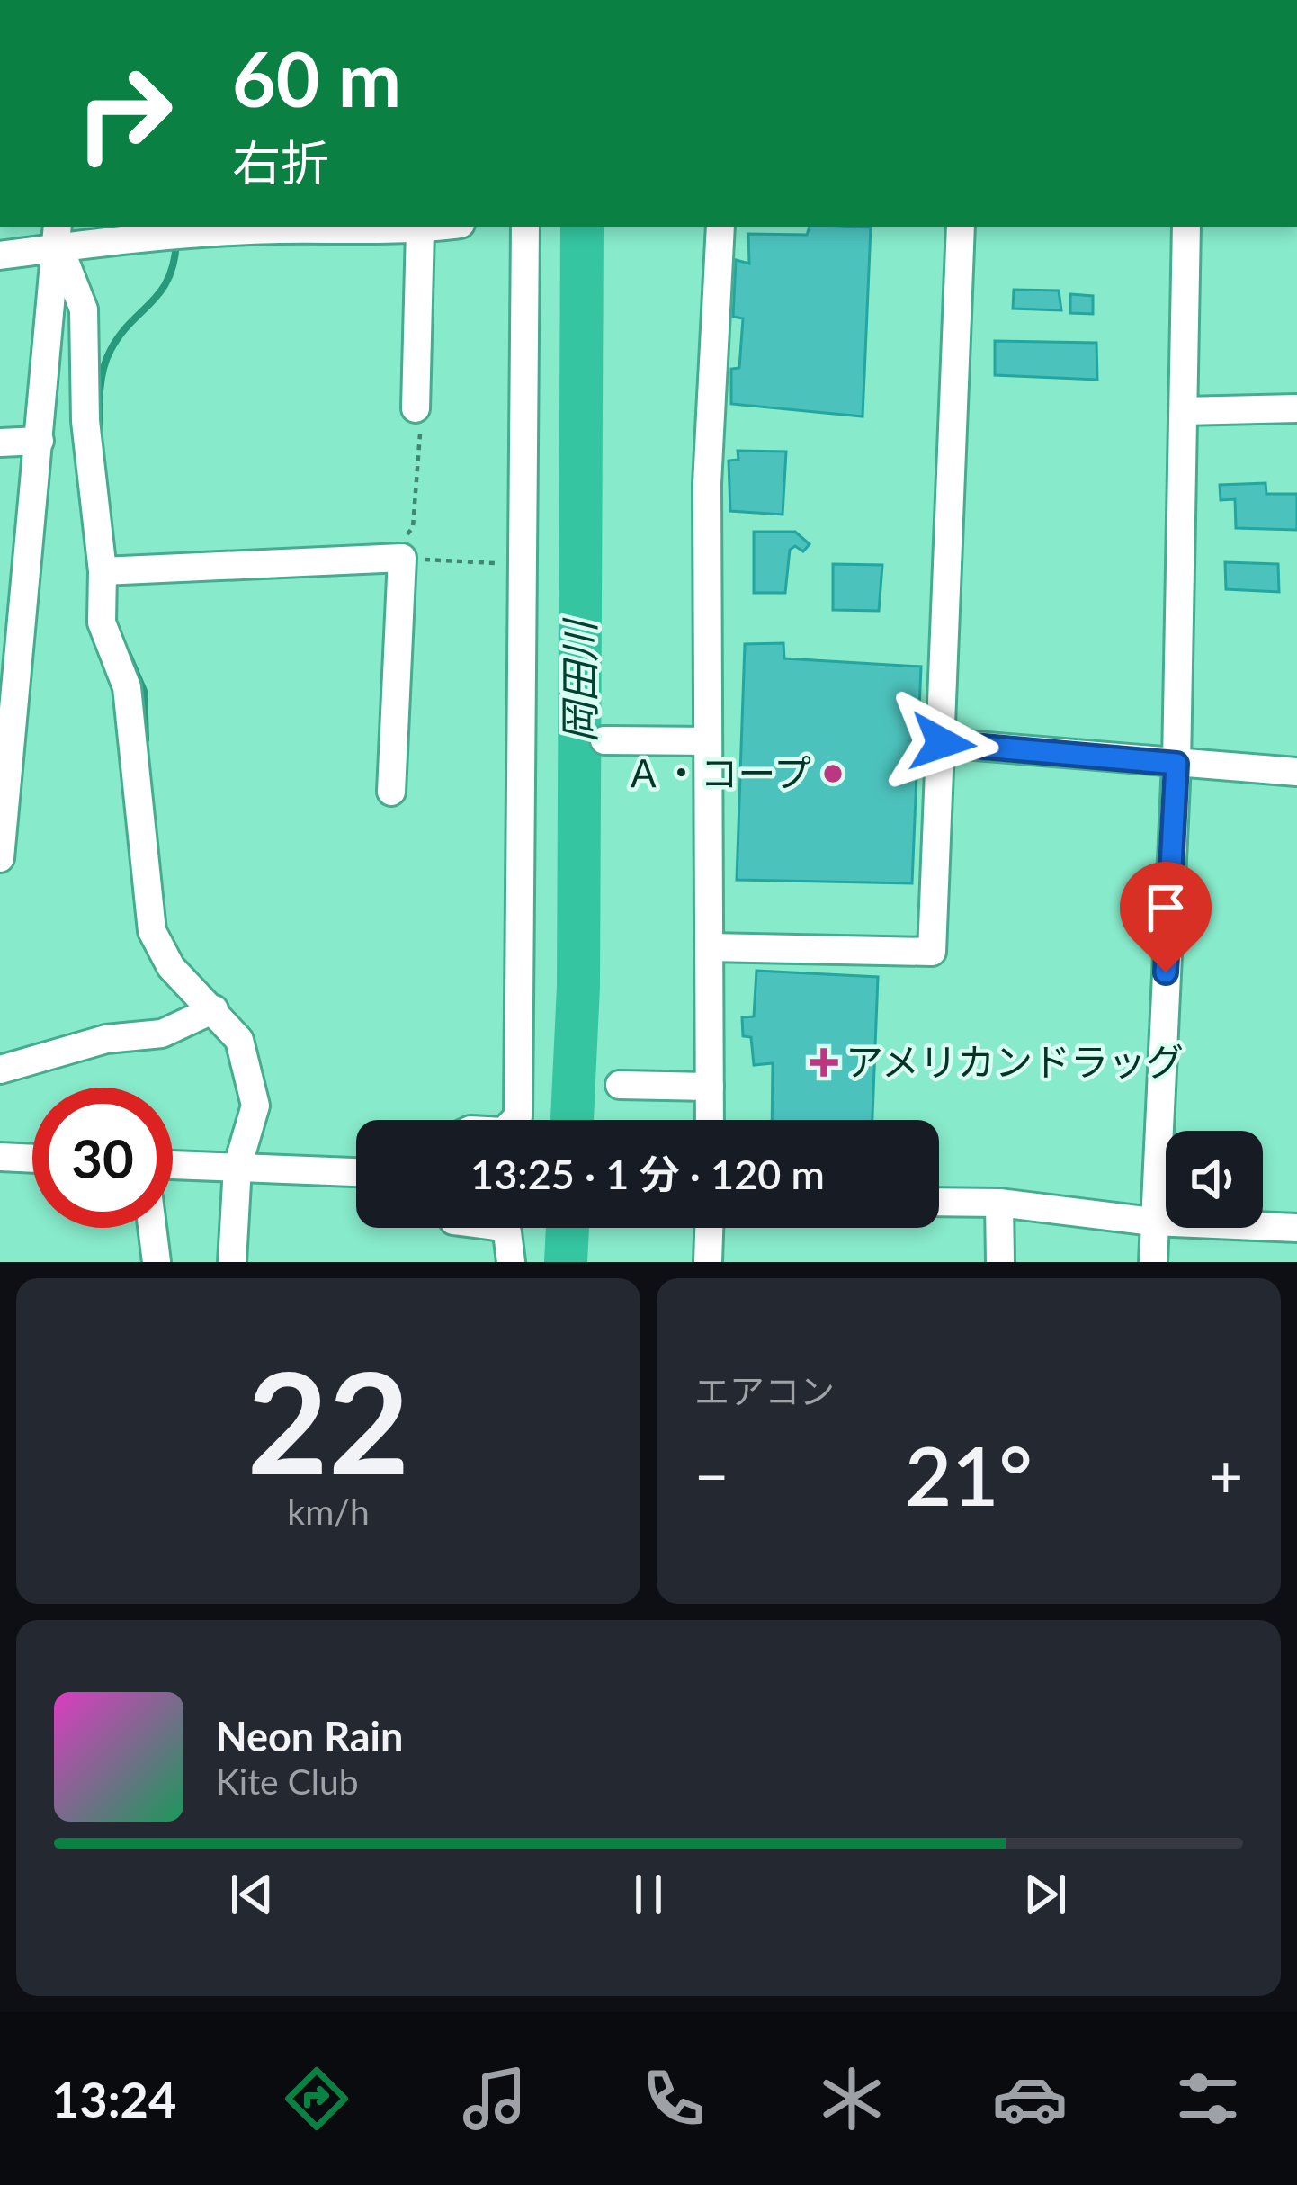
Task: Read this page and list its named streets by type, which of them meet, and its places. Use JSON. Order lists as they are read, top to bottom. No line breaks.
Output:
{"water":["岡田川"],"places":{"other":["Ａ・コープ"],"health":["アメリカンドラッグ"]},"page":{"turn":["60 m","右折"],"limit":"30","trip":"13:25 · 1 分 · 120 m","tile":[["22","km/h"],"エアコン"],"heat":["−","21°","+"],"song":["Neon Rain","Kite Club"],"tabs":"13:24"}}
